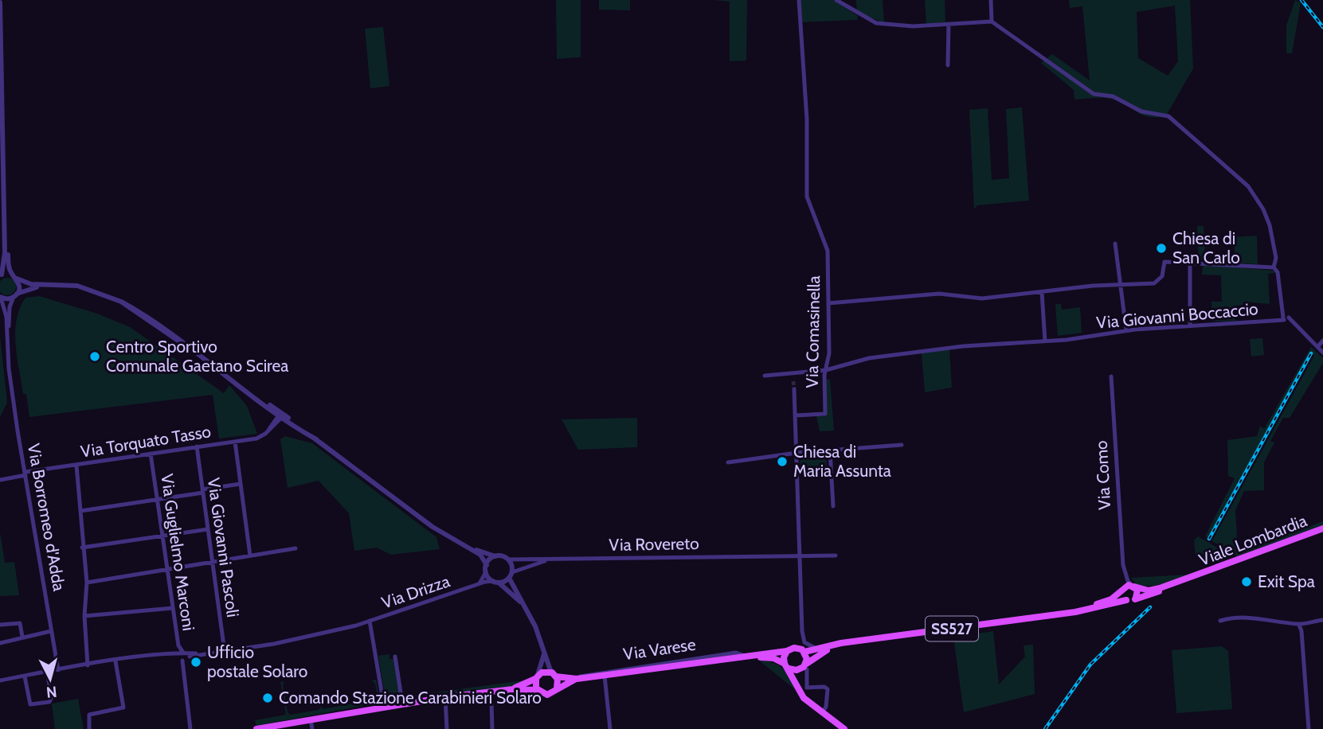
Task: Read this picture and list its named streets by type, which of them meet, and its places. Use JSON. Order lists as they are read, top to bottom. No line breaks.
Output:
{"streets":{"main road":["Viale Lombardia","SS527","Via Varese"],"street":["Via Giovanni Boccaccio","Via Comasinella","Via Torquato Tasso","Via Como","Via Borromeo d'Adda","Via Rovereto","Via Giovanni Pascoli","Via Guglielmo Marconi","Via Drizza"]},"crossings":[["Via Giovanni Boccaccio","Via Comasinella"],["Via Torquato Tasso","Via Borromeo d'Adda"],["Via Torquato Tasso","Via Giovanni Pascoli"],["Via Torquato Tasso","Via Guglielmo Marconi"],["Via Como","Viale Lombardia"],["Via Como","SS527"],["Viale Lombardia","SS527"],["Via Rovereto","Via Drizza"],["Via Giovanni Pascoli","Via Drizza"],["Via Guglielmo Marconi","Via Drizza"],["SS527","Via Varese"]],"places":["Chiesa di San Carlo","Centro Sportivo Comunale Gaetano Scirea","Chiesa di Maria Assunta","Exit Spa","Ufficio postale Solaro","Comando Stazione Carabinieri Solaro"],"north":"bottom"}
